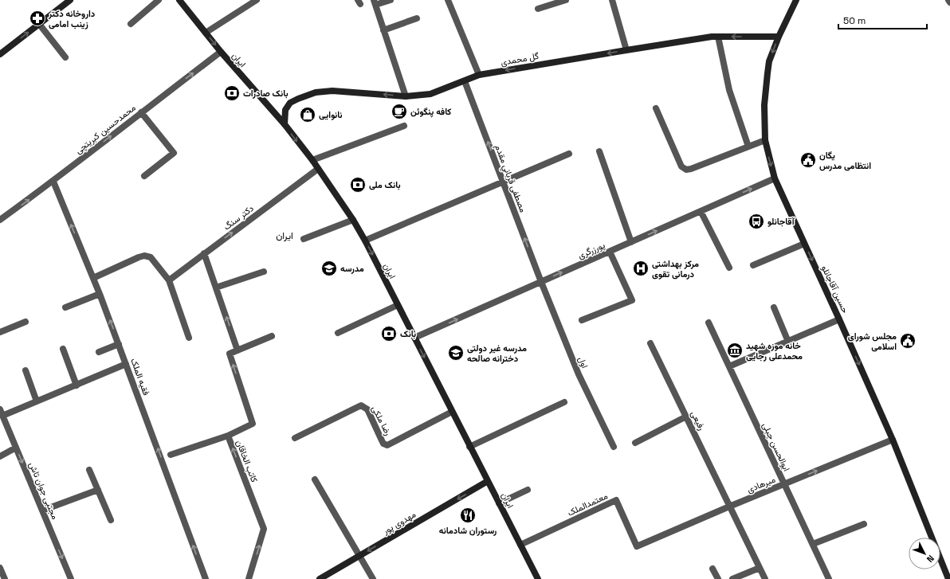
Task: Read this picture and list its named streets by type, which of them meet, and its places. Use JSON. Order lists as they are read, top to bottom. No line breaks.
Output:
{"streets":{"main road":["گل محمدی","ایران","حسین آقاجانلو","مهدوی پور"],"street":["محمدحسین کبریتچی","مصطفی قرباني مقدم","دکتر سنگ","پورزرگری","اول","فقیه الملک","رضا ملکی","رفیعی","ابوالحسن جبلی","کاتب الخاقان","میرهادی","مجتبی جوان تاش","معتمدالملک"]},"crossings":[["گل محمدی","ایران"],["گل محمدی","مصطفی قرباني مقدم"],["گل محمدی","حسین آقاجانلو"],["ایران","محمدحسین کبریتچی"],["ایران","دکتر سنگ"],["ایران","پورزرگری"],["ایران","رضا ملکی"],["ایران","معتمدالملک"],["ایران","مهدوی پور"],["محمدحسین کبریتچی","فقیه الملک"],["مصطفی قرباني مقدم","پورزرگری"],["مصطفی قرباني مقدم","اول"],["پورزرگری","حسین آقاجانلو"],["پورزرگری","اول"],["حسین آقاجانلو","میرهادی"],["رفیعی","میرهادی"],["ابوالحسن جبلی","میرهادی"],["میرهادی","معتمدالملک"]],"one_way":["گل محمدی","محمدحسین کبریتچی","مصطفی قرباني مقدم","پورزرگری","حسین آقاجانلو","فقیه الملک","کاتب الخاقان","میرهادی","مجتبی جوان تاش","مهدوی پور"],"districts":["ایران"],"places":{"pharmacy":["داروخانه دکتر زینب امامی"],"bank":["بانک صادرات","بانک ملی","بانک"],"cafe":["کافه پنگوئن"],"shop":["نانوایی"],"public building":["یگان انتظامی مدرس","مجلس شورای اسلامی"],"bus stop":["آقاجانلو"],"school or university":["مدرسه","مدرسه غیر دولتی دخترانه صالحه"],"hospital":["مرکز بهداشتی درمانی تقوی"],"museum":["خانه موزه شهید محمدعلی رجایی"],"restaurant":["رستوران شادمانه"]},"scale_bar":"50 m","north":"bottom right"}
